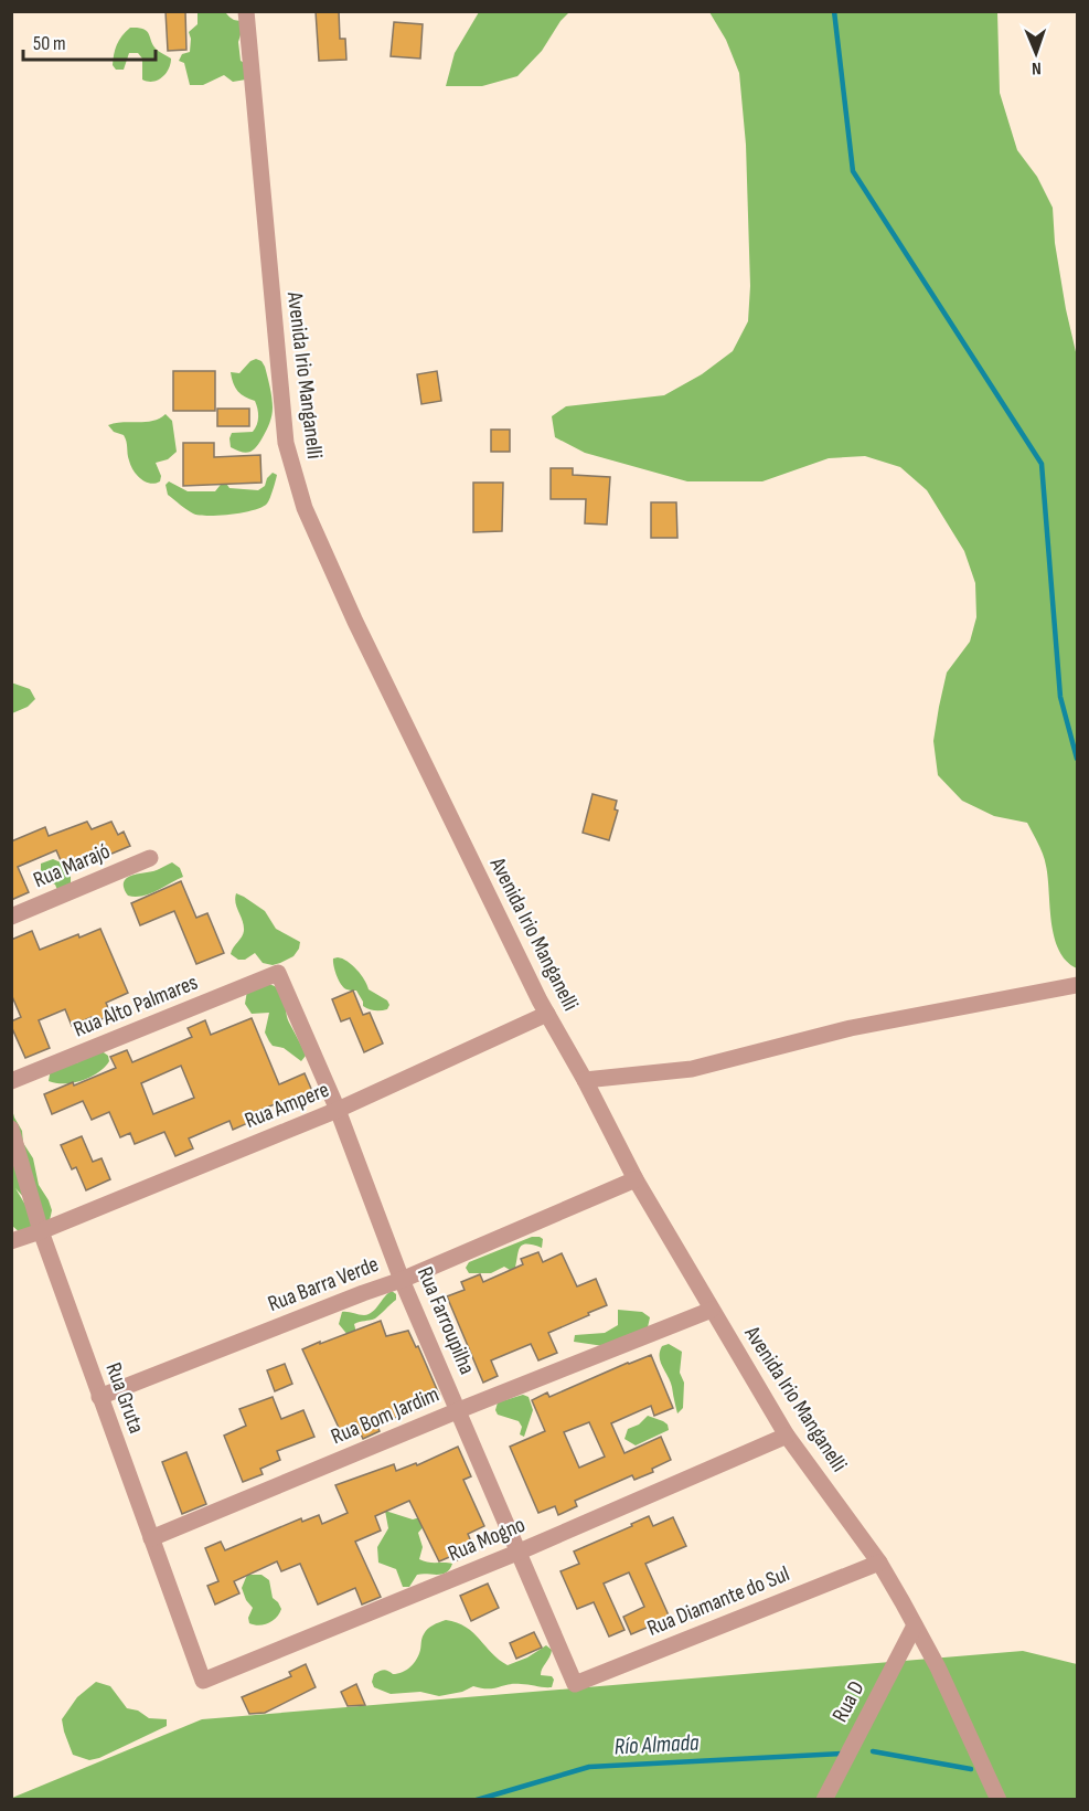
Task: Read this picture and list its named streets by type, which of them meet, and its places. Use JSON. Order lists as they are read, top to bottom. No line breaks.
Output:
{"streets":{"street":["Avenida Irio Manganelli","Rua Marajó","Rua Alto Palmares","Rua Ampere","Rua Barra Verde","Rua Farroupilha","Rua Gruta","Rua Bom Jardim","Rua Mogno","Rua Diamante do Sul","Rua D"]},"crossings":[["Avenida Irio Manganelli","Rua Ampere"],["Avenida Irio Manganelli","Rua Barra Verde"],["Avenida Irio Manganelli","Rua Bom Jardim"],["Avenida Irio Manganelli","Rua Mogno"],["Avenida Irio Manganelli","Rua Diamante do Sul"],["Avenida Irio Manganelli","Rua D"],["Rua Alto Palmares","Rua Farroupilha"],["Rua Ampere","Rua Farroupilha"],["Rua Ampere","Rua Gruta"],["Rua Barra Verde","Rua Farroupilha"],["Rua Barra Verde","Rua Gruta"],["Rua Farroupilha","Rua Bom Jardim"],["Rua Farroupilha","Rua Mogno"],["Rua Farroupilha","Rua Diamante do Sul"],["Rua Gruta","Rua Bom Jardim"],["Rua Gruta","Rua Mogno"]],"water":["Río Almada"],"scale_bar":"50 m","north":"bottom"}
